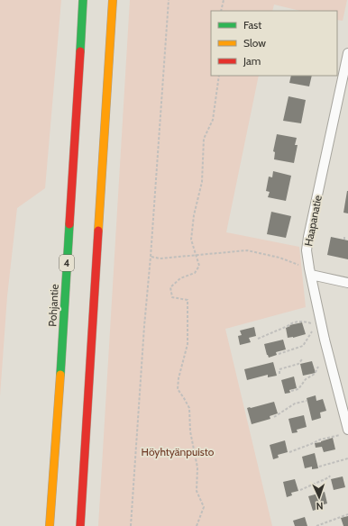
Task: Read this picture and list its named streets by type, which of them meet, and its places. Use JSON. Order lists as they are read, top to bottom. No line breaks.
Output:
{"streets":{"highway":["4","Pohjantie"],"street":["Haapanatie"]},"parks":["Höyhtyänpuisto"],"legend":["Fast","Slow","Jam"],"north":"bottom"}
